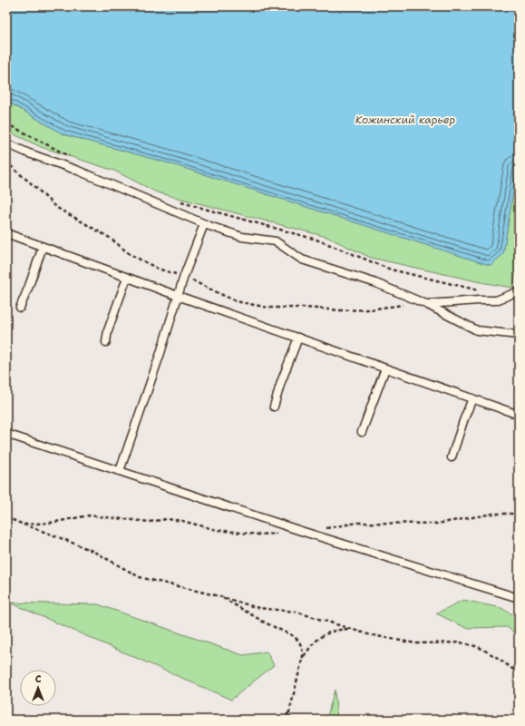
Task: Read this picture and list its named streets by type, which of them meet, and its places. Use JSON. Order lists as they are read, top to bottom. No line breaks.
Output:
{"water":["Кожинский карьер"],"north":"top"}
